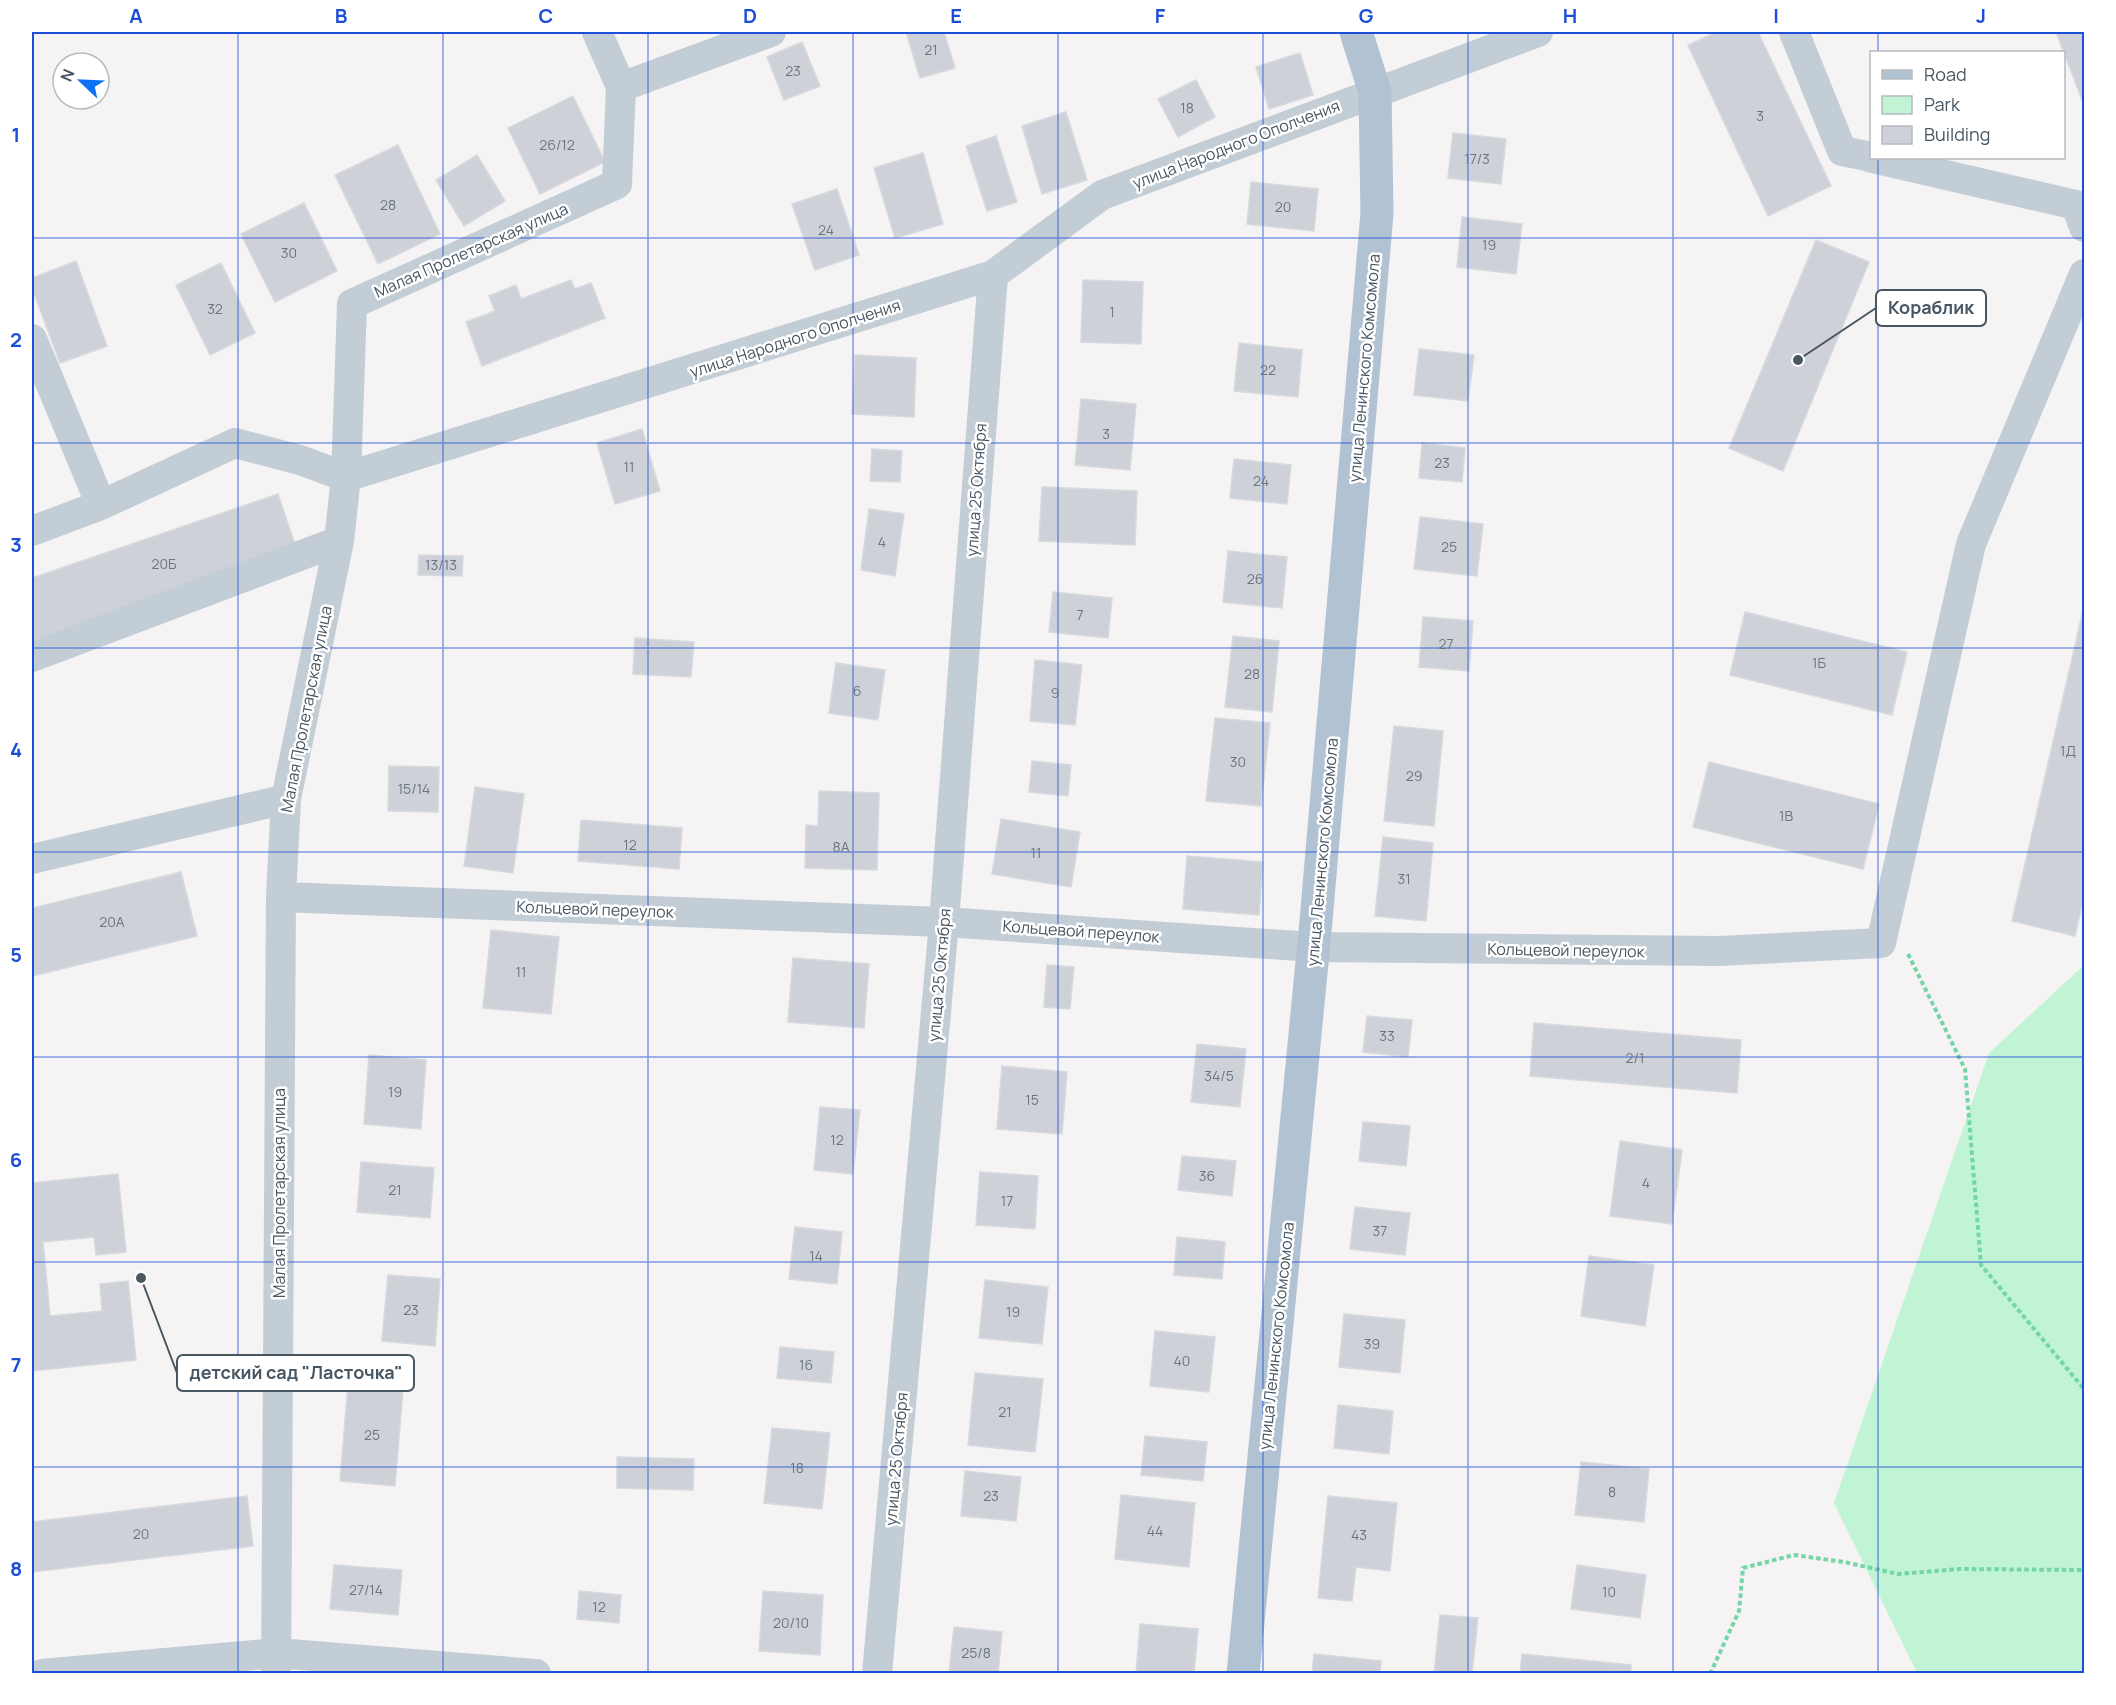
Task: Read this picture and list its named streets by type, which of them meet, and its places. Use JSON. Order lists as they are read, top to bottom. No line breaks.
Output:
{"streets":{"main road":["улица Ленинского Комсомола"],"street":["улица Народного Ополчения","Малая Пролетарская улица","улица 25 Октября","Кольцевой переулок"]},"crossings":[["улица Народного Ополчения","Малая Пролетарская улица"],["улица Народного Ополчения","улица Ленинского Комсомола"],["улица Народного Ополчения","улица 25 Октября"],["Малая Пролетарская улица","Кольцевой переулок"],["улица Ленинского Комсомола","Кольцевой переулок"],["улица 25 Октября","Кольцевой переулок"]],"places":["Кораблик","детский сад \"Ласточка\""],"house_numbers":["21","23","18","3","26/12","17/3","28","20","24","19","30","32","1","22","3","23","11","24","4","25","20Б","13/13","26","7","27","1Б","28","6","9","1Д","30","29","15/14","1В","12","8А","11","31","20А","11","33","2/1","34/5","19","15","12","36","4","21","17","37","14","23","19","39","40","16","21","25","18","8","23","44","20","43","27/14","10","12","20/10","25/8"],"legend":["Road","Park","Building"],"north":"top left","grid":{"columns":["A","B","C","D","E","F","G","H","I","J"],"rows":["1","2","3","4","5","6","7","8"]}}
